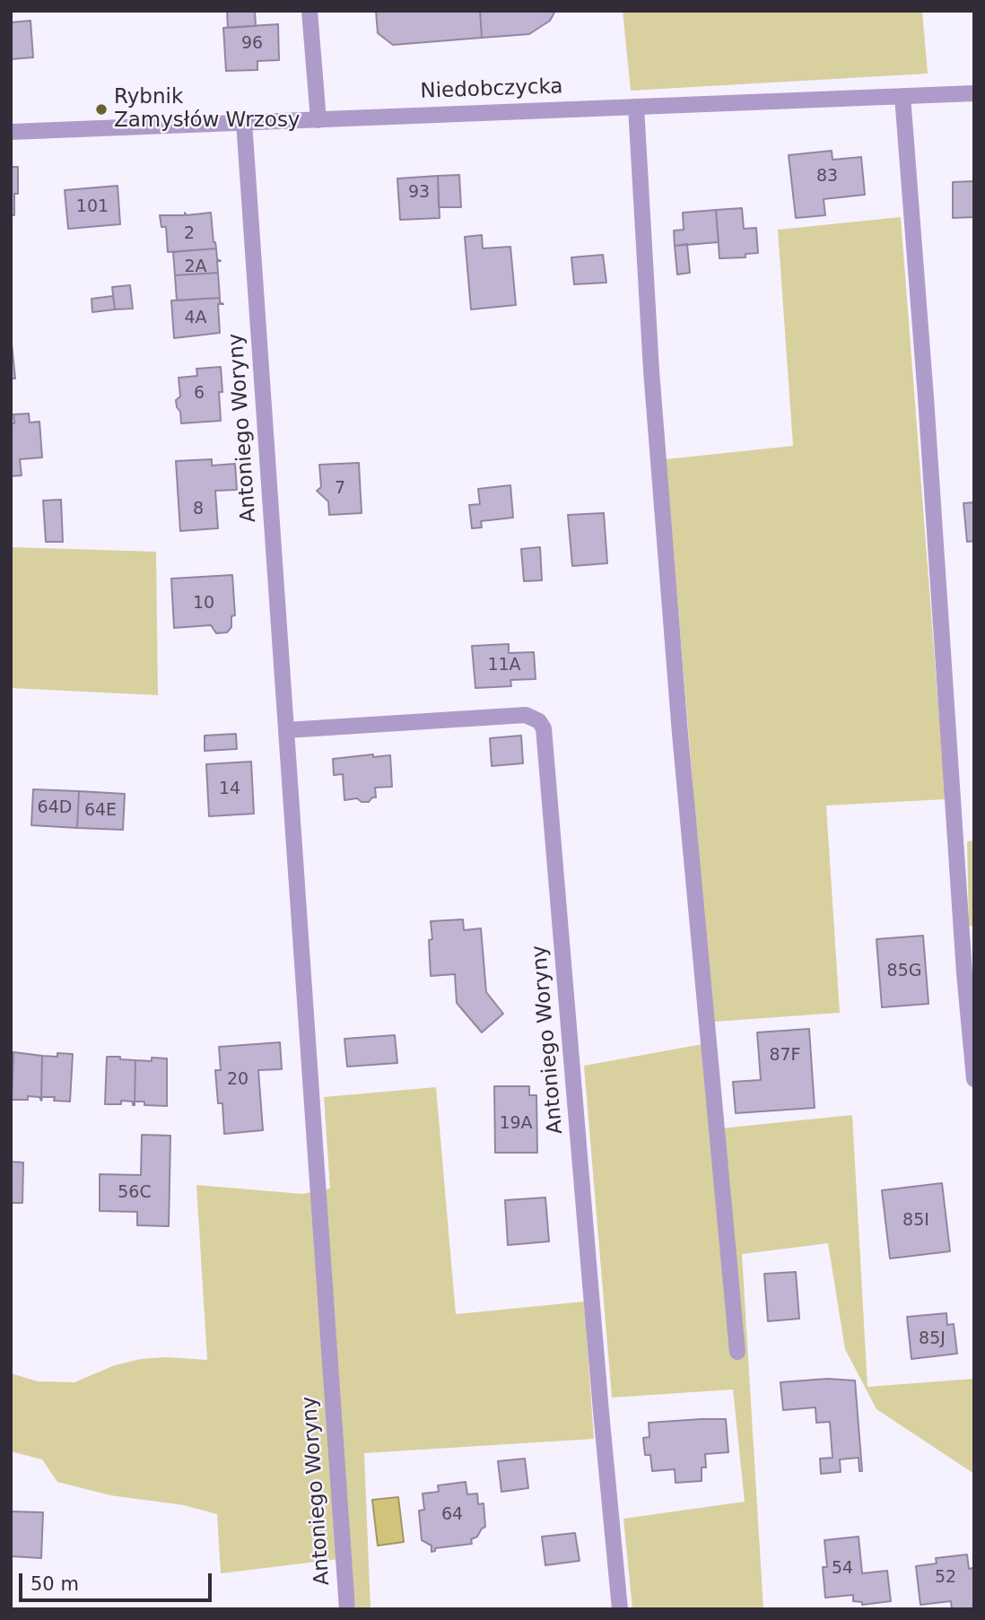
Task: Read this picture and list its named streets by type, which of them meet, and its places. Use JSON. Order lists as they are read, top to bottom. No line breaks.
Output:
{"streets":{"street":["Niedobczycka","Antoniego Woryny"]},"crossings":[["Niedobczycka","Antoniego Woryny"]],"places":["Rybnik Zamysłów Wrzosy"],"house_numbers":["96","83","93","101","2","2A","4A","6","7","8","10","11A","14","64D","64E","85G","87F","20","19A","56C","85I","85J","64","54","52"],"scale_bar":"50 m"}
